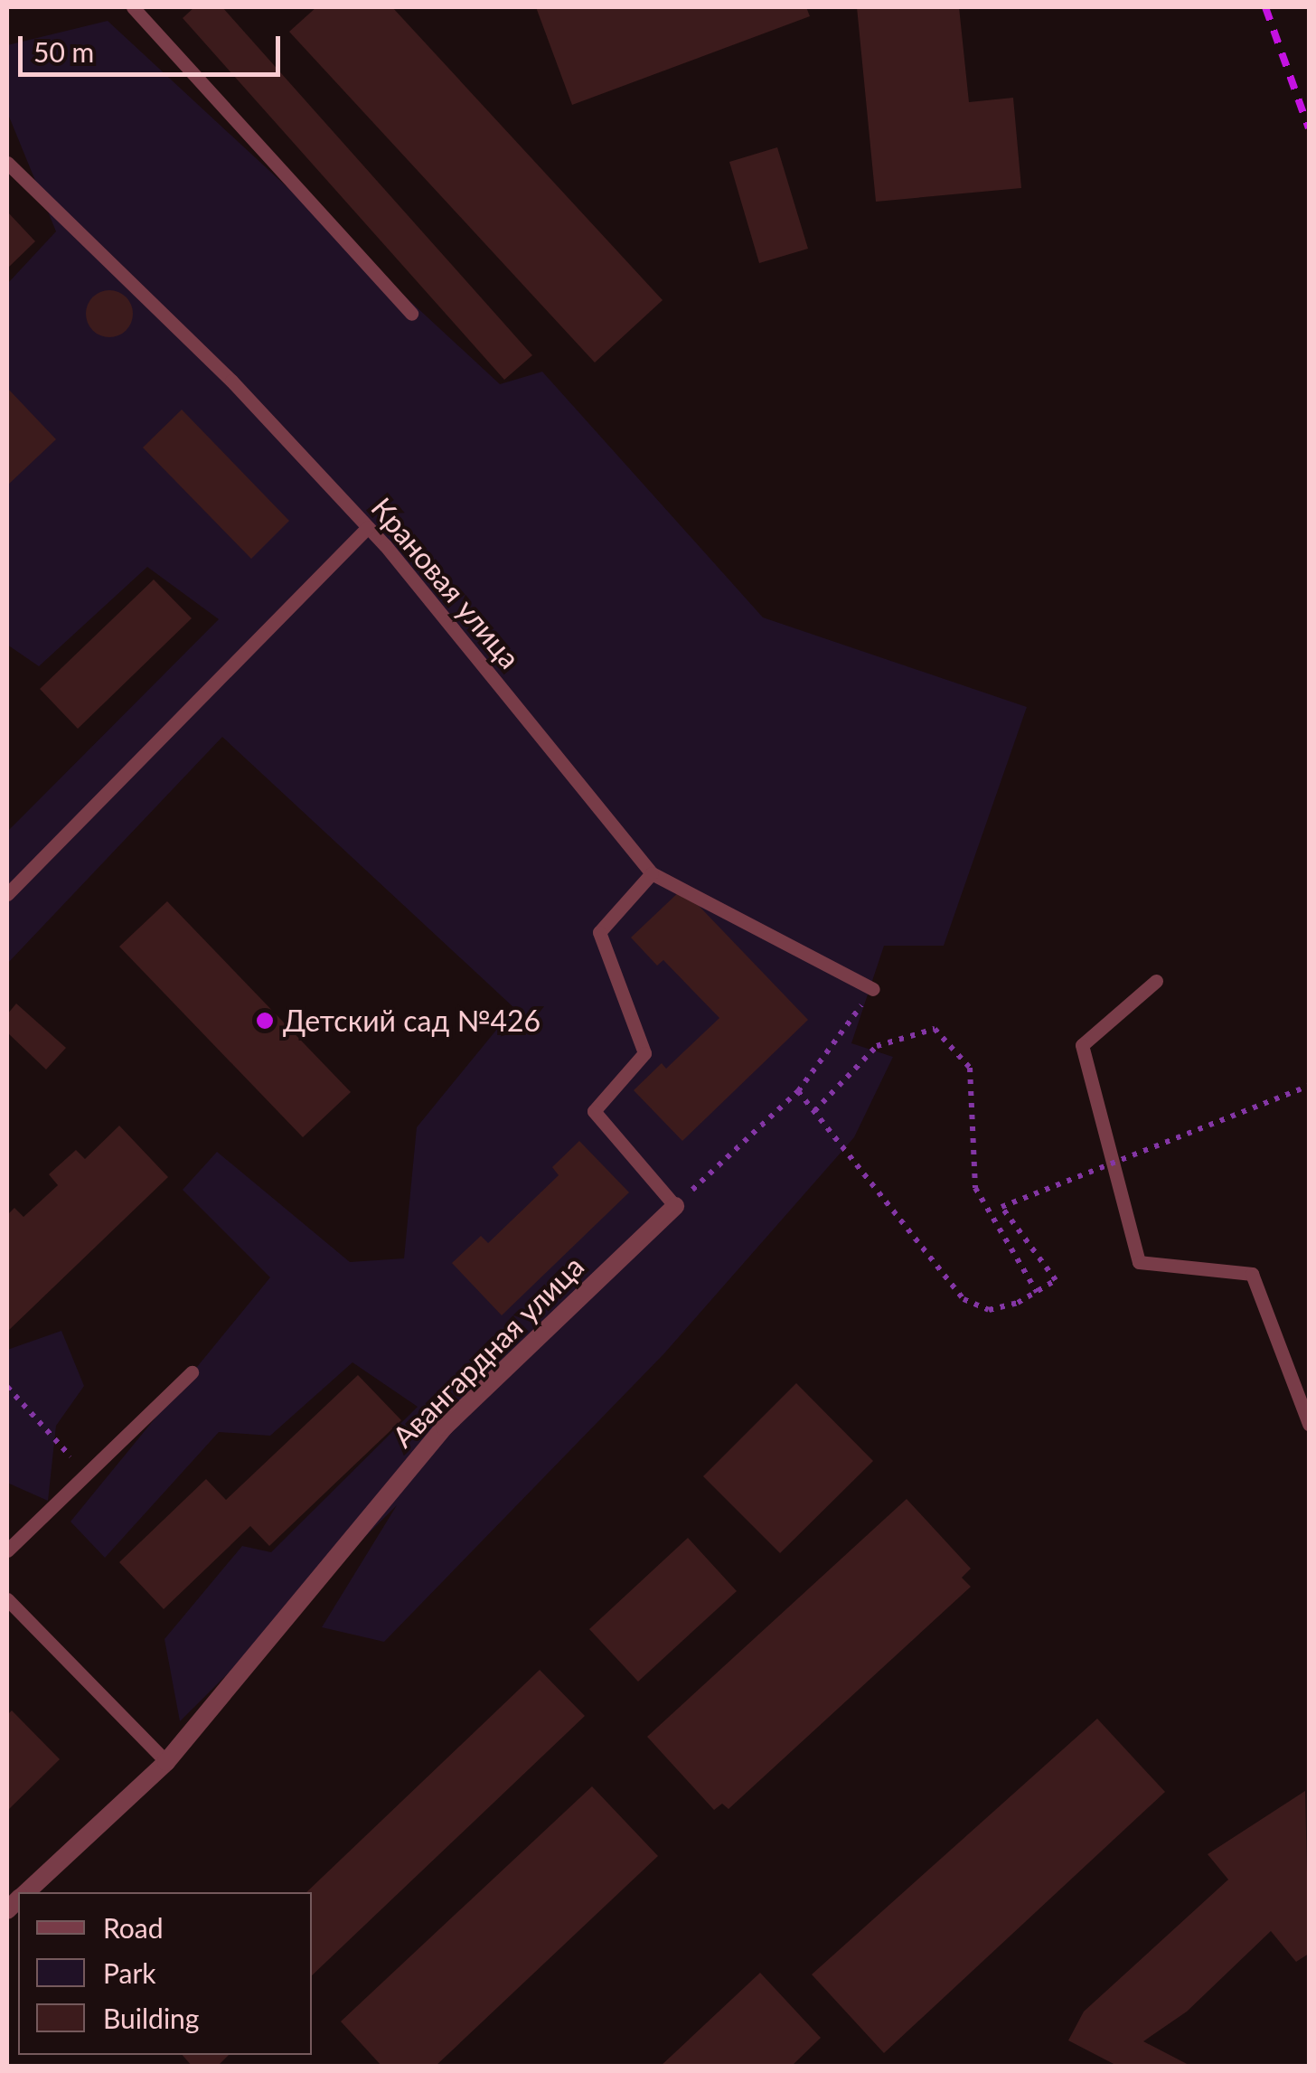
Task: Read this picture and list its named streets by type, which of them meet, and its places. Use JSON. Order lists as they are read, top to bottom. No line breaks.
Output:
{"streets":{"street":["Авангардная улица"],"lane":["Крановая улица"]},"places":["Детский сад №426"],"legend":["Road","Park","Building"],"scale_bar":"50 m"}
